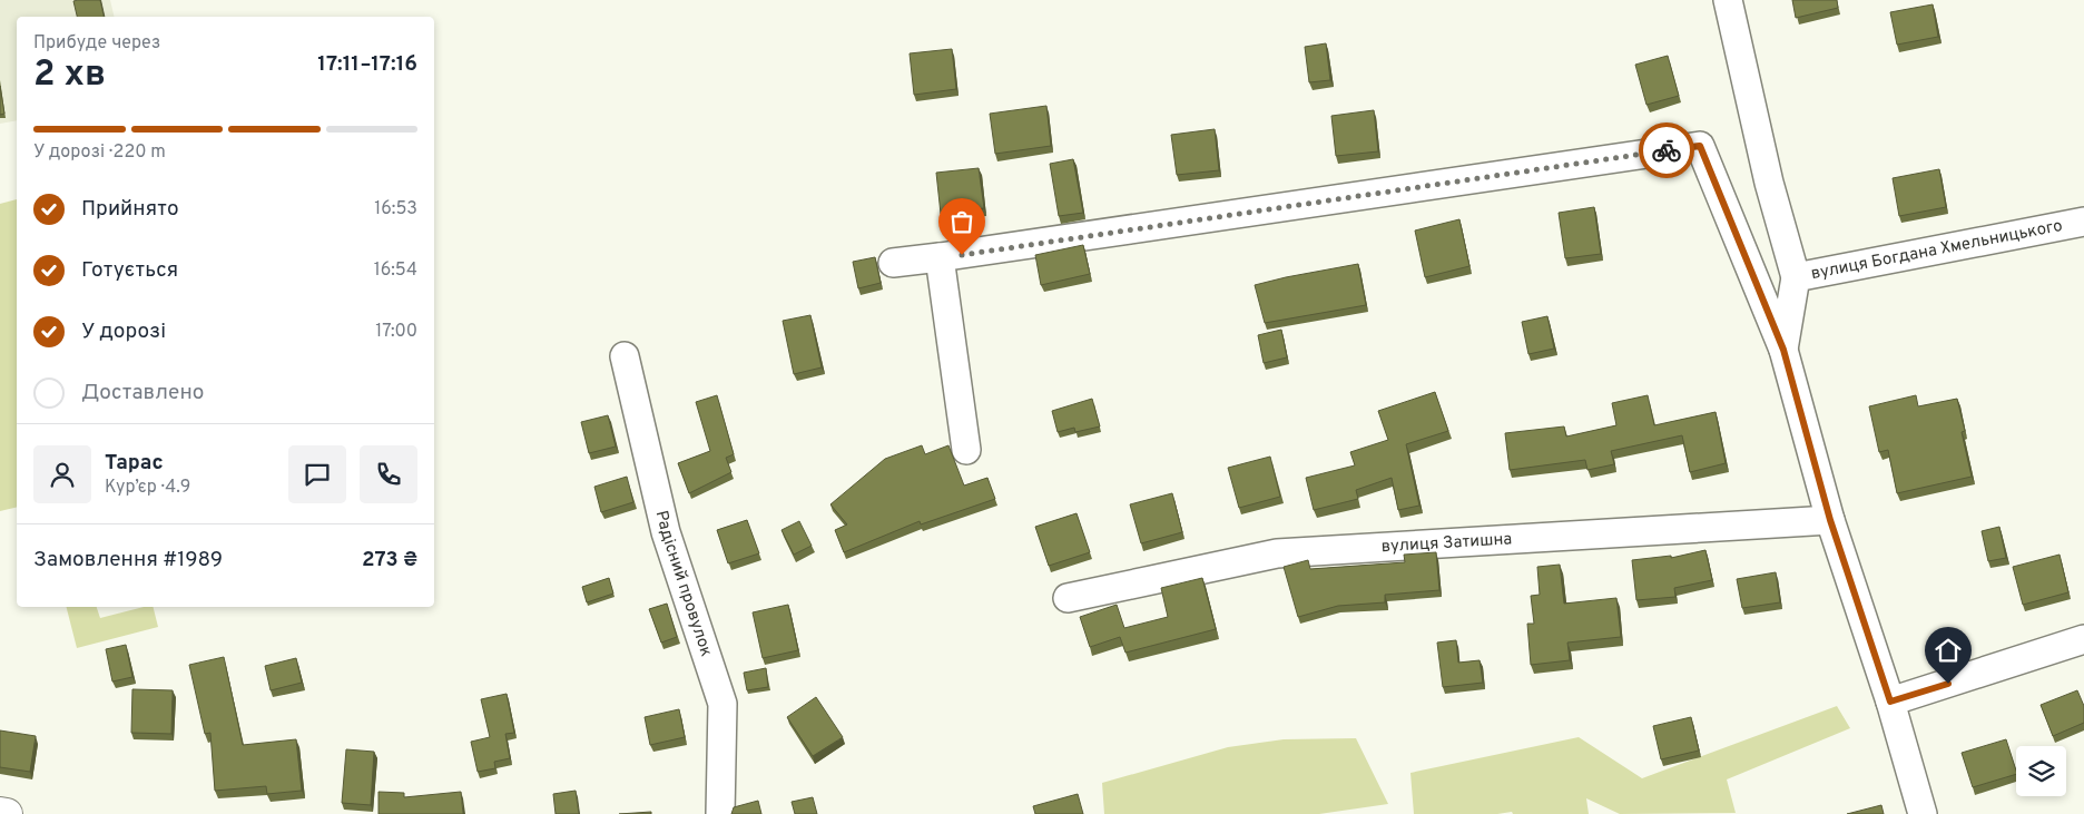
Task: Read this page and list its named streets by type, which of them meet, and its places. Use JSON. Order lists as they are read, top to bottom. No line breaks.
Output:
{"streets":{"street":["вулиця Богдана Хмельницького","вулиця Затишна","Радісний провулок"]},"page":{"heading":["2 хв","Прибуде через","17:11–17:16"],"panel":["Тарас","Кур’єр · 4.9","Замовлення #1989","273 ₴"],"bar":"У дорозі · 220 m","list":[["Прийнято","16:53"],["Готується","16:54"],["У дорозі","17:00"],"Доставлено"]}}
